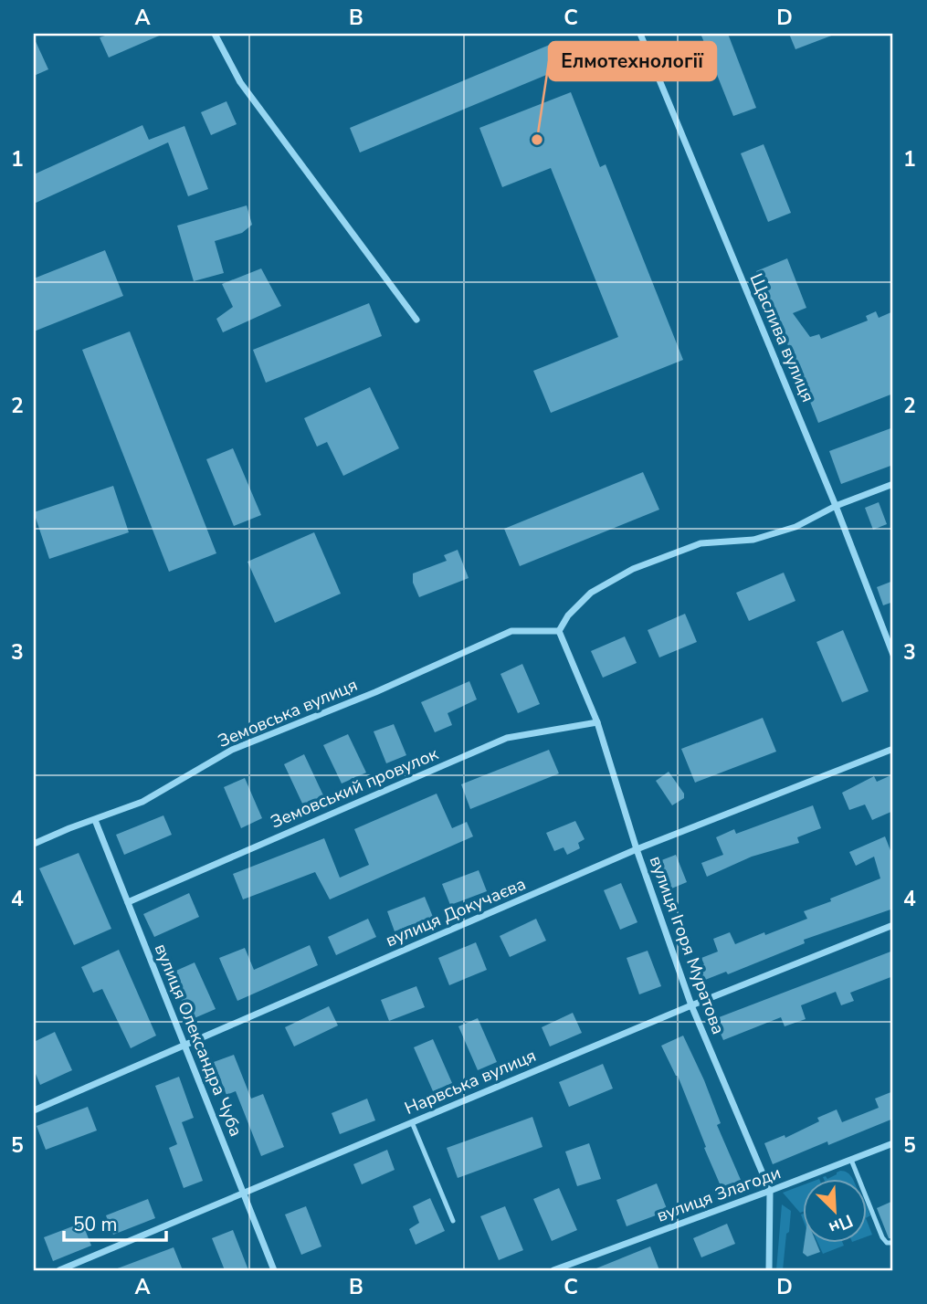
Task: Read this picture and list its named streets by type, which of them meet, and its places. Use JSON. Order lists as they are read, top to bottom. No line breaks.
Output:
{"streets":{"street":["Щаслива вулиця","Земовська вулиця","Земовський провулок","вулиця Докучаєва","вулиця Ігоря Муратова","вулиця Олександра Чуба","Нарвська вулиця","вулиця Злагоди"]},"crossings":[["Земовська вулиця","вулиця Ігоря Муратова"],["Земовська вулиця","вулиця Олександра Чуба"],["Земовський провулок","вулиця Ігоря Муратова"],["Земовський провулок","вулиця Олександра Чуба"],["вулиця Докучаєва","вулиця Ігоря Муратова"],["вулиця Докучаєва","вулиця Олександра Чуба"],["вулиця Ігоря Муратова","Нарвська вулиця"],["вулиця Ігоря Муратова","вулиця Злагоди"],["вулиця Олександра Чуба","Нарвська вулиця"]],"places":["Елмотехнології"],"scale_bar":"50 m","north":"bottom right","grid":{"columns":["A","B","C","D"],"rows":["1","2","3","4","5"]}}
